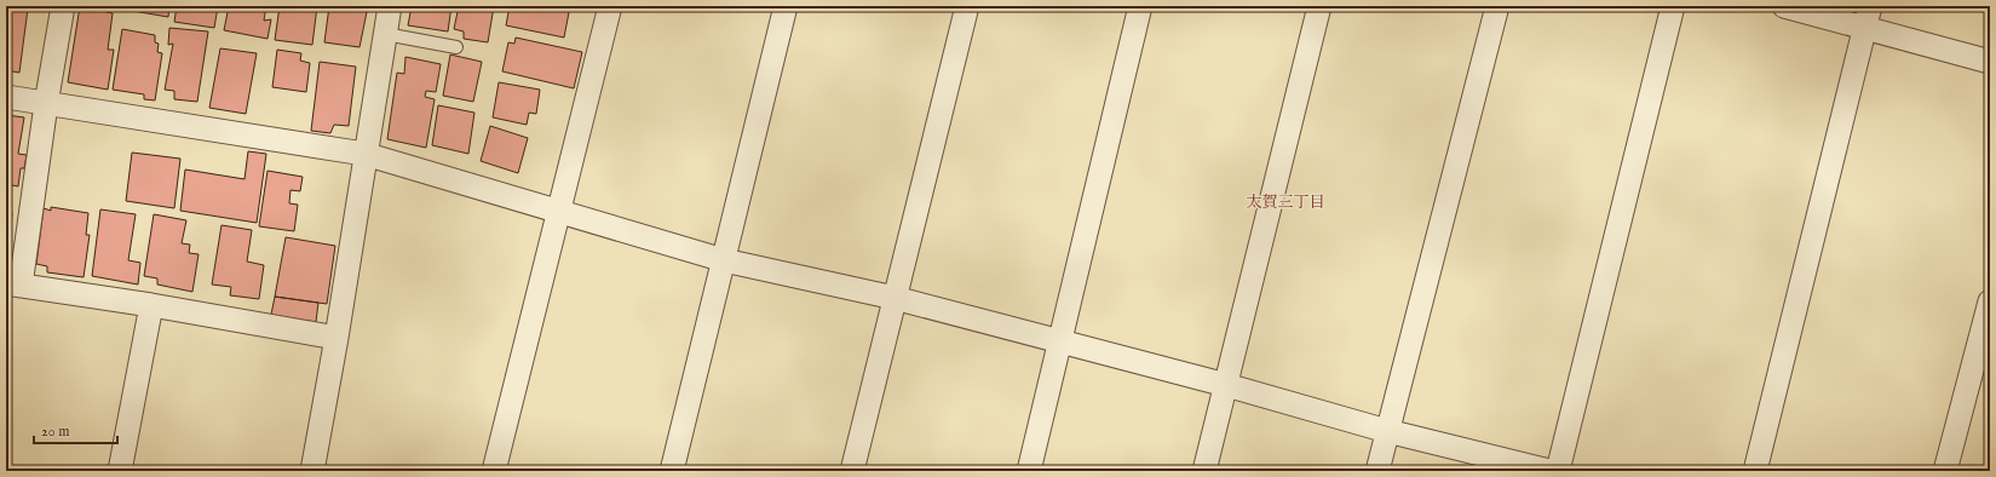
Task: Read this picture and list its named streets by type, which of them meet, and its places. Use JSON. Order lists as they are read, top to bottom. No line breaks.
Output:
{"districts":["太賀三丁目"],"scale_bar":"20 m"}
